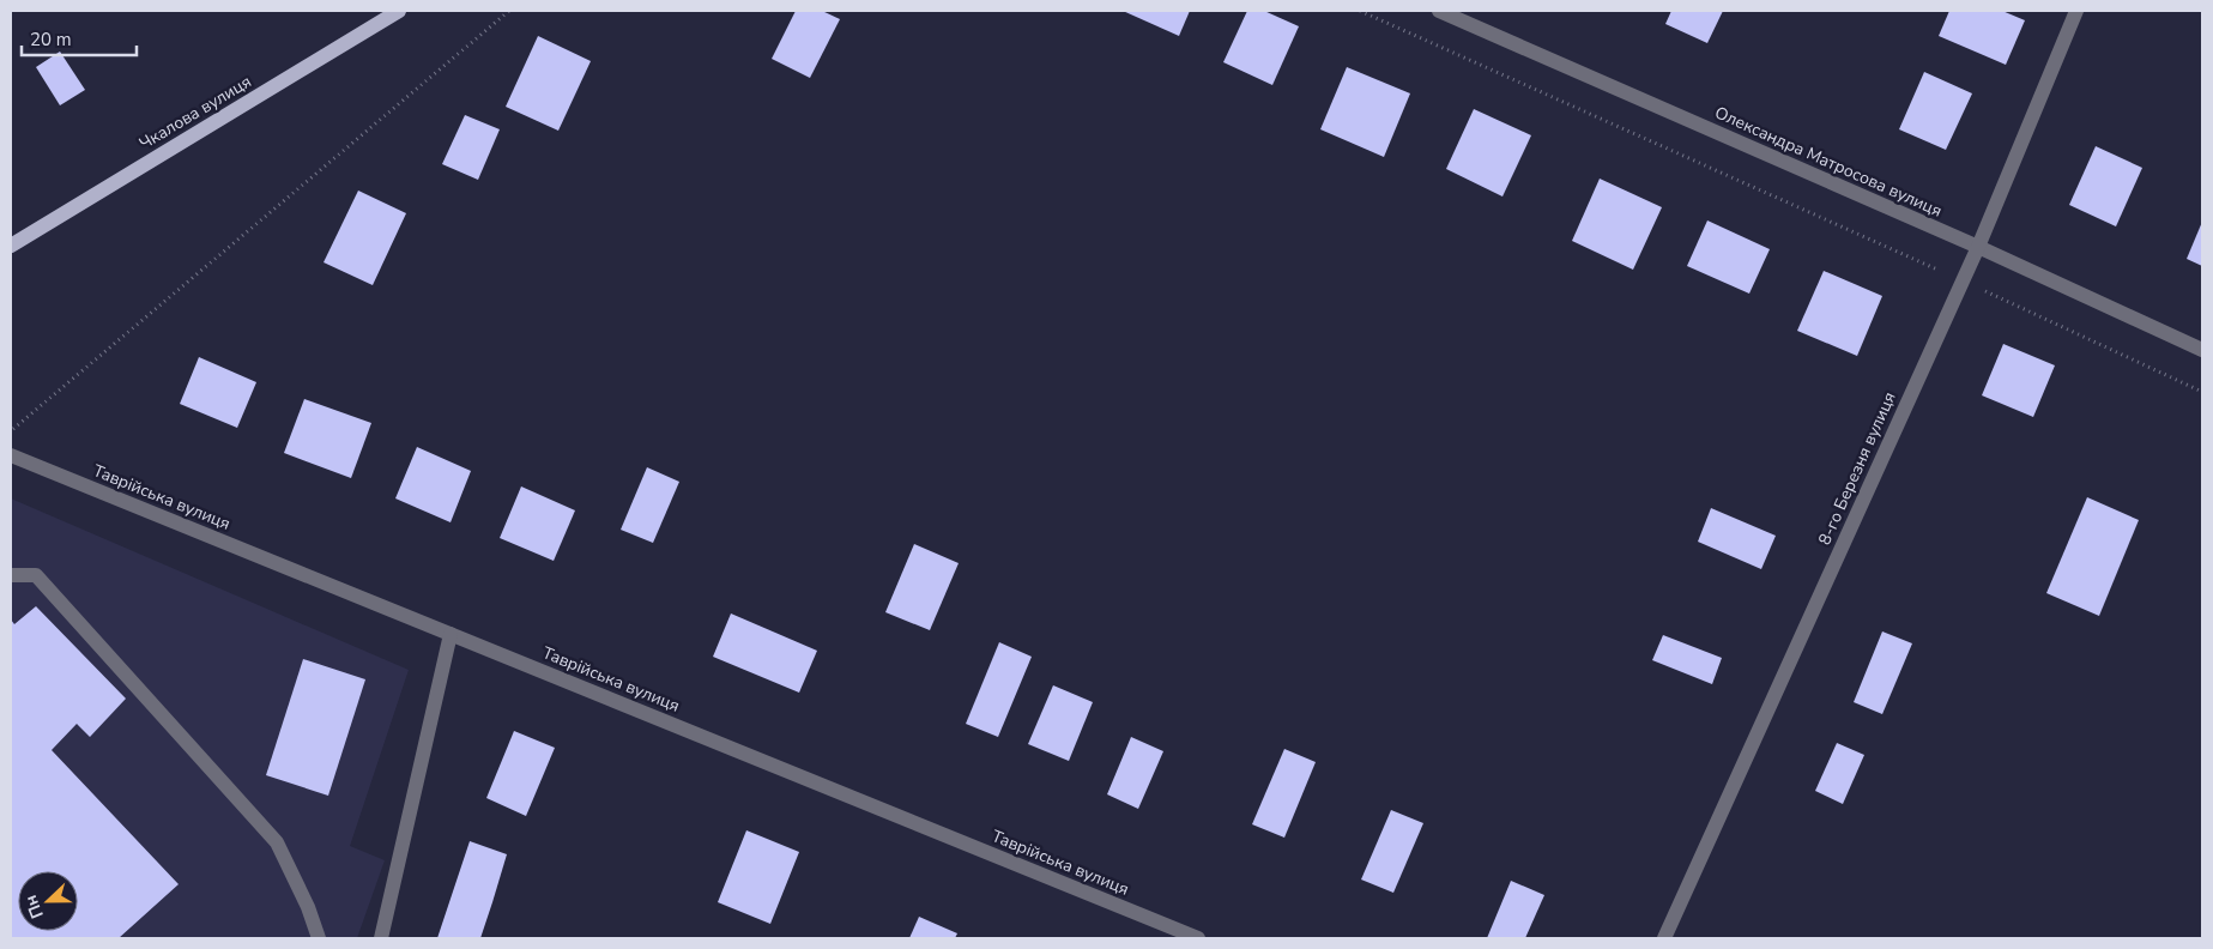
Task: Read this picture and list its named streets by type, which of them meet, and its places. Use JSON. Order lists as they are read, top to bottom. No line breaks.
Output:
{"streets":{"main road":["Чкалова вулиця"],"street":["Олександра Матросова вулиця","8-го Березня вулиця","Таврійська вулиця"]},"crossings":[["Олександра Матросова вулиця","8-го Березня вулиця"]],"scale_bar":"20 m","north":"left"}
